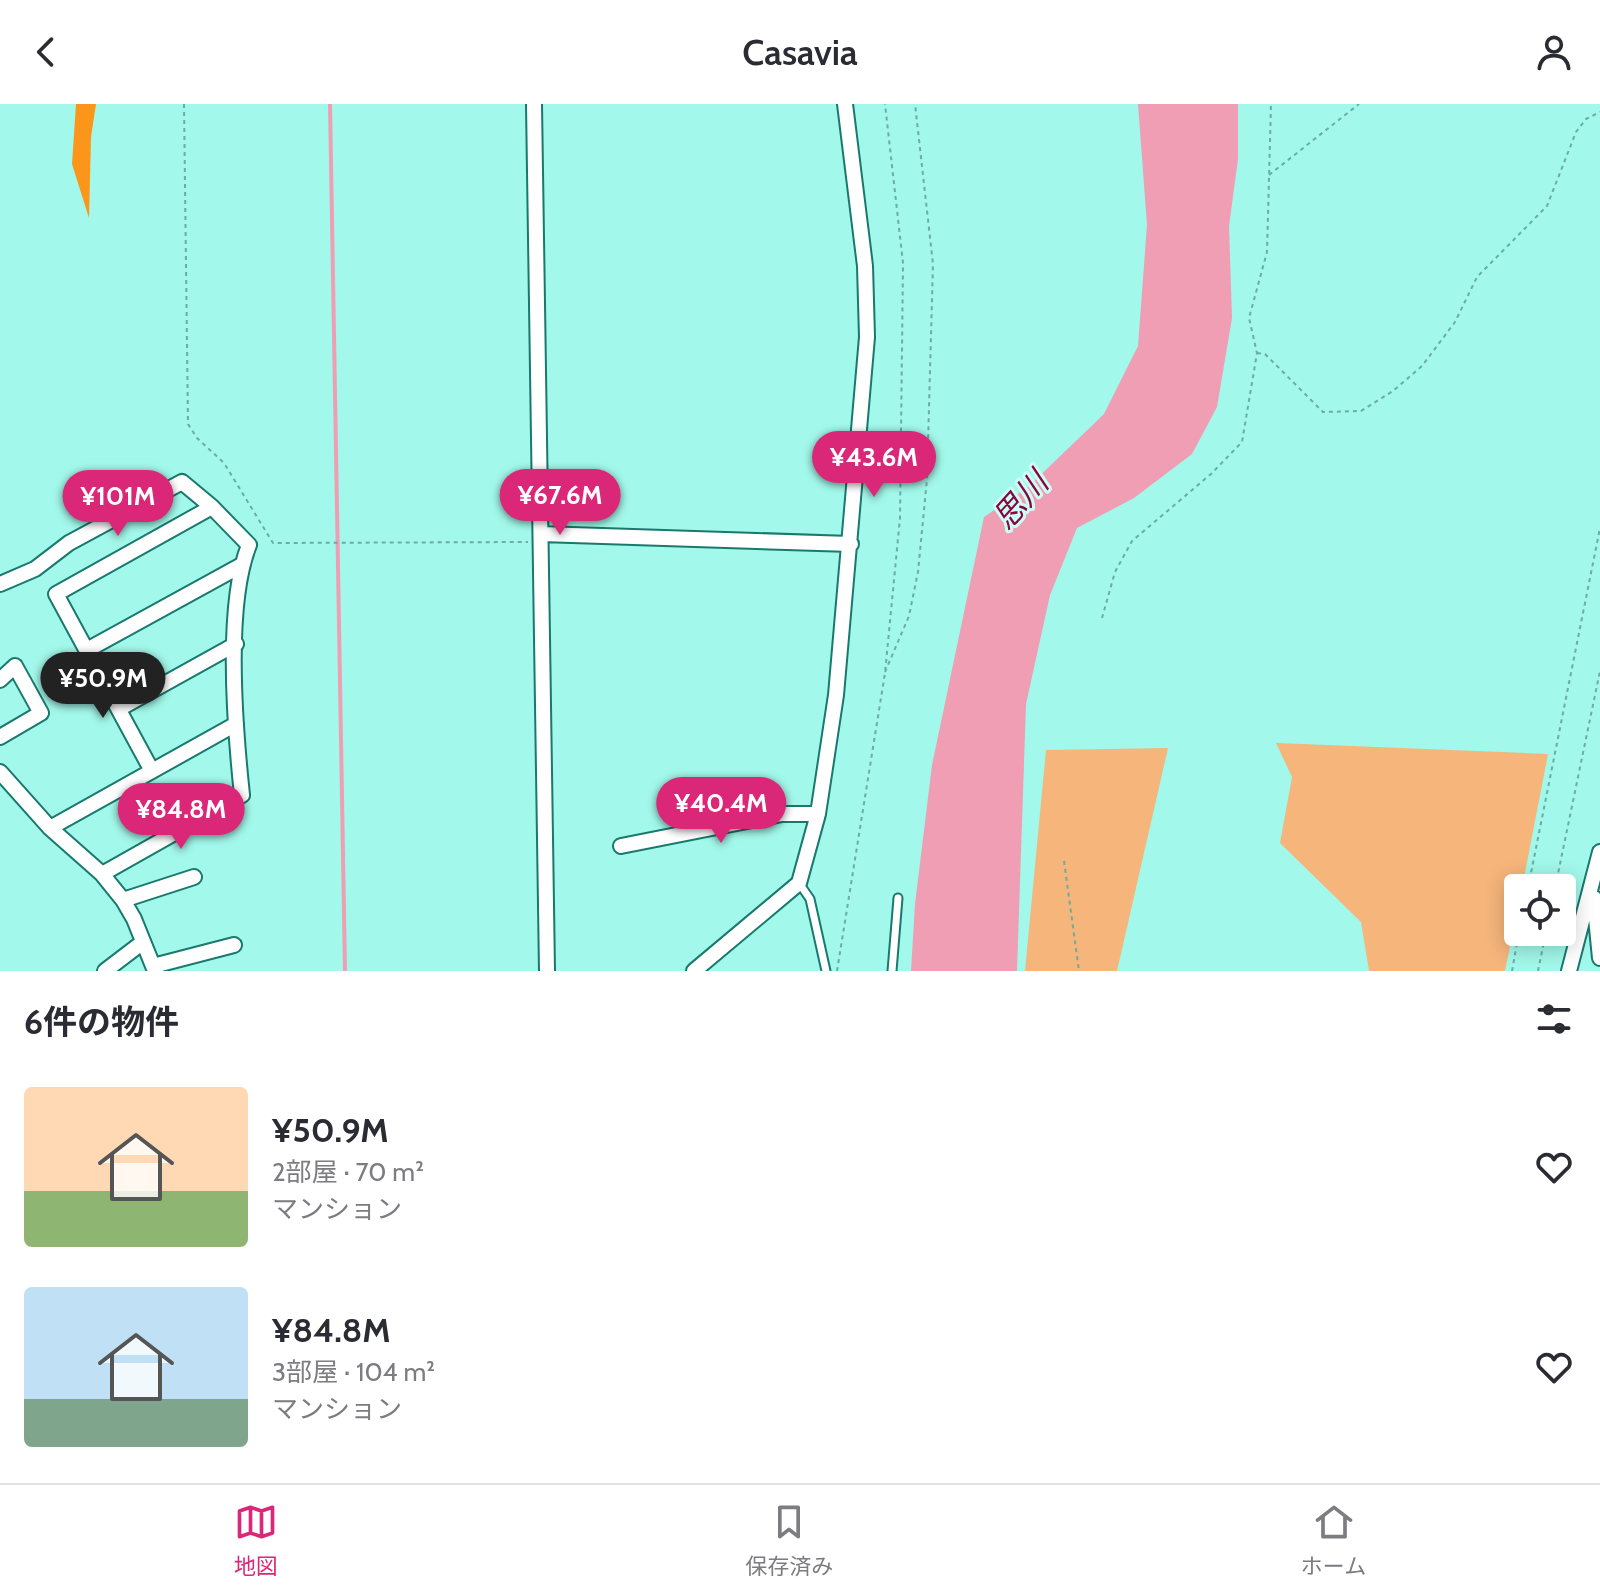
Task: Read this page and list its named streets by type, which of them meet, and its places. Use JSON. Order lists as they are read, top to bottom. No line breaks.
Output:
{"water":["思川"],"page":{"header":"Casavia","price":["¥43.6M","¥67.6M","¥101M","¥50.9M","¥40.4M","¥84.8M"],"heading":"6件の物件","list":[{"name":"¥50.9M","note":"2部屋 · 70 m² · マンション"},{"name":"¥84.8M","note":"3部屋 · 104 m² · マンション"}],"tabs":["地図","保存済み","ホーム"]}}
